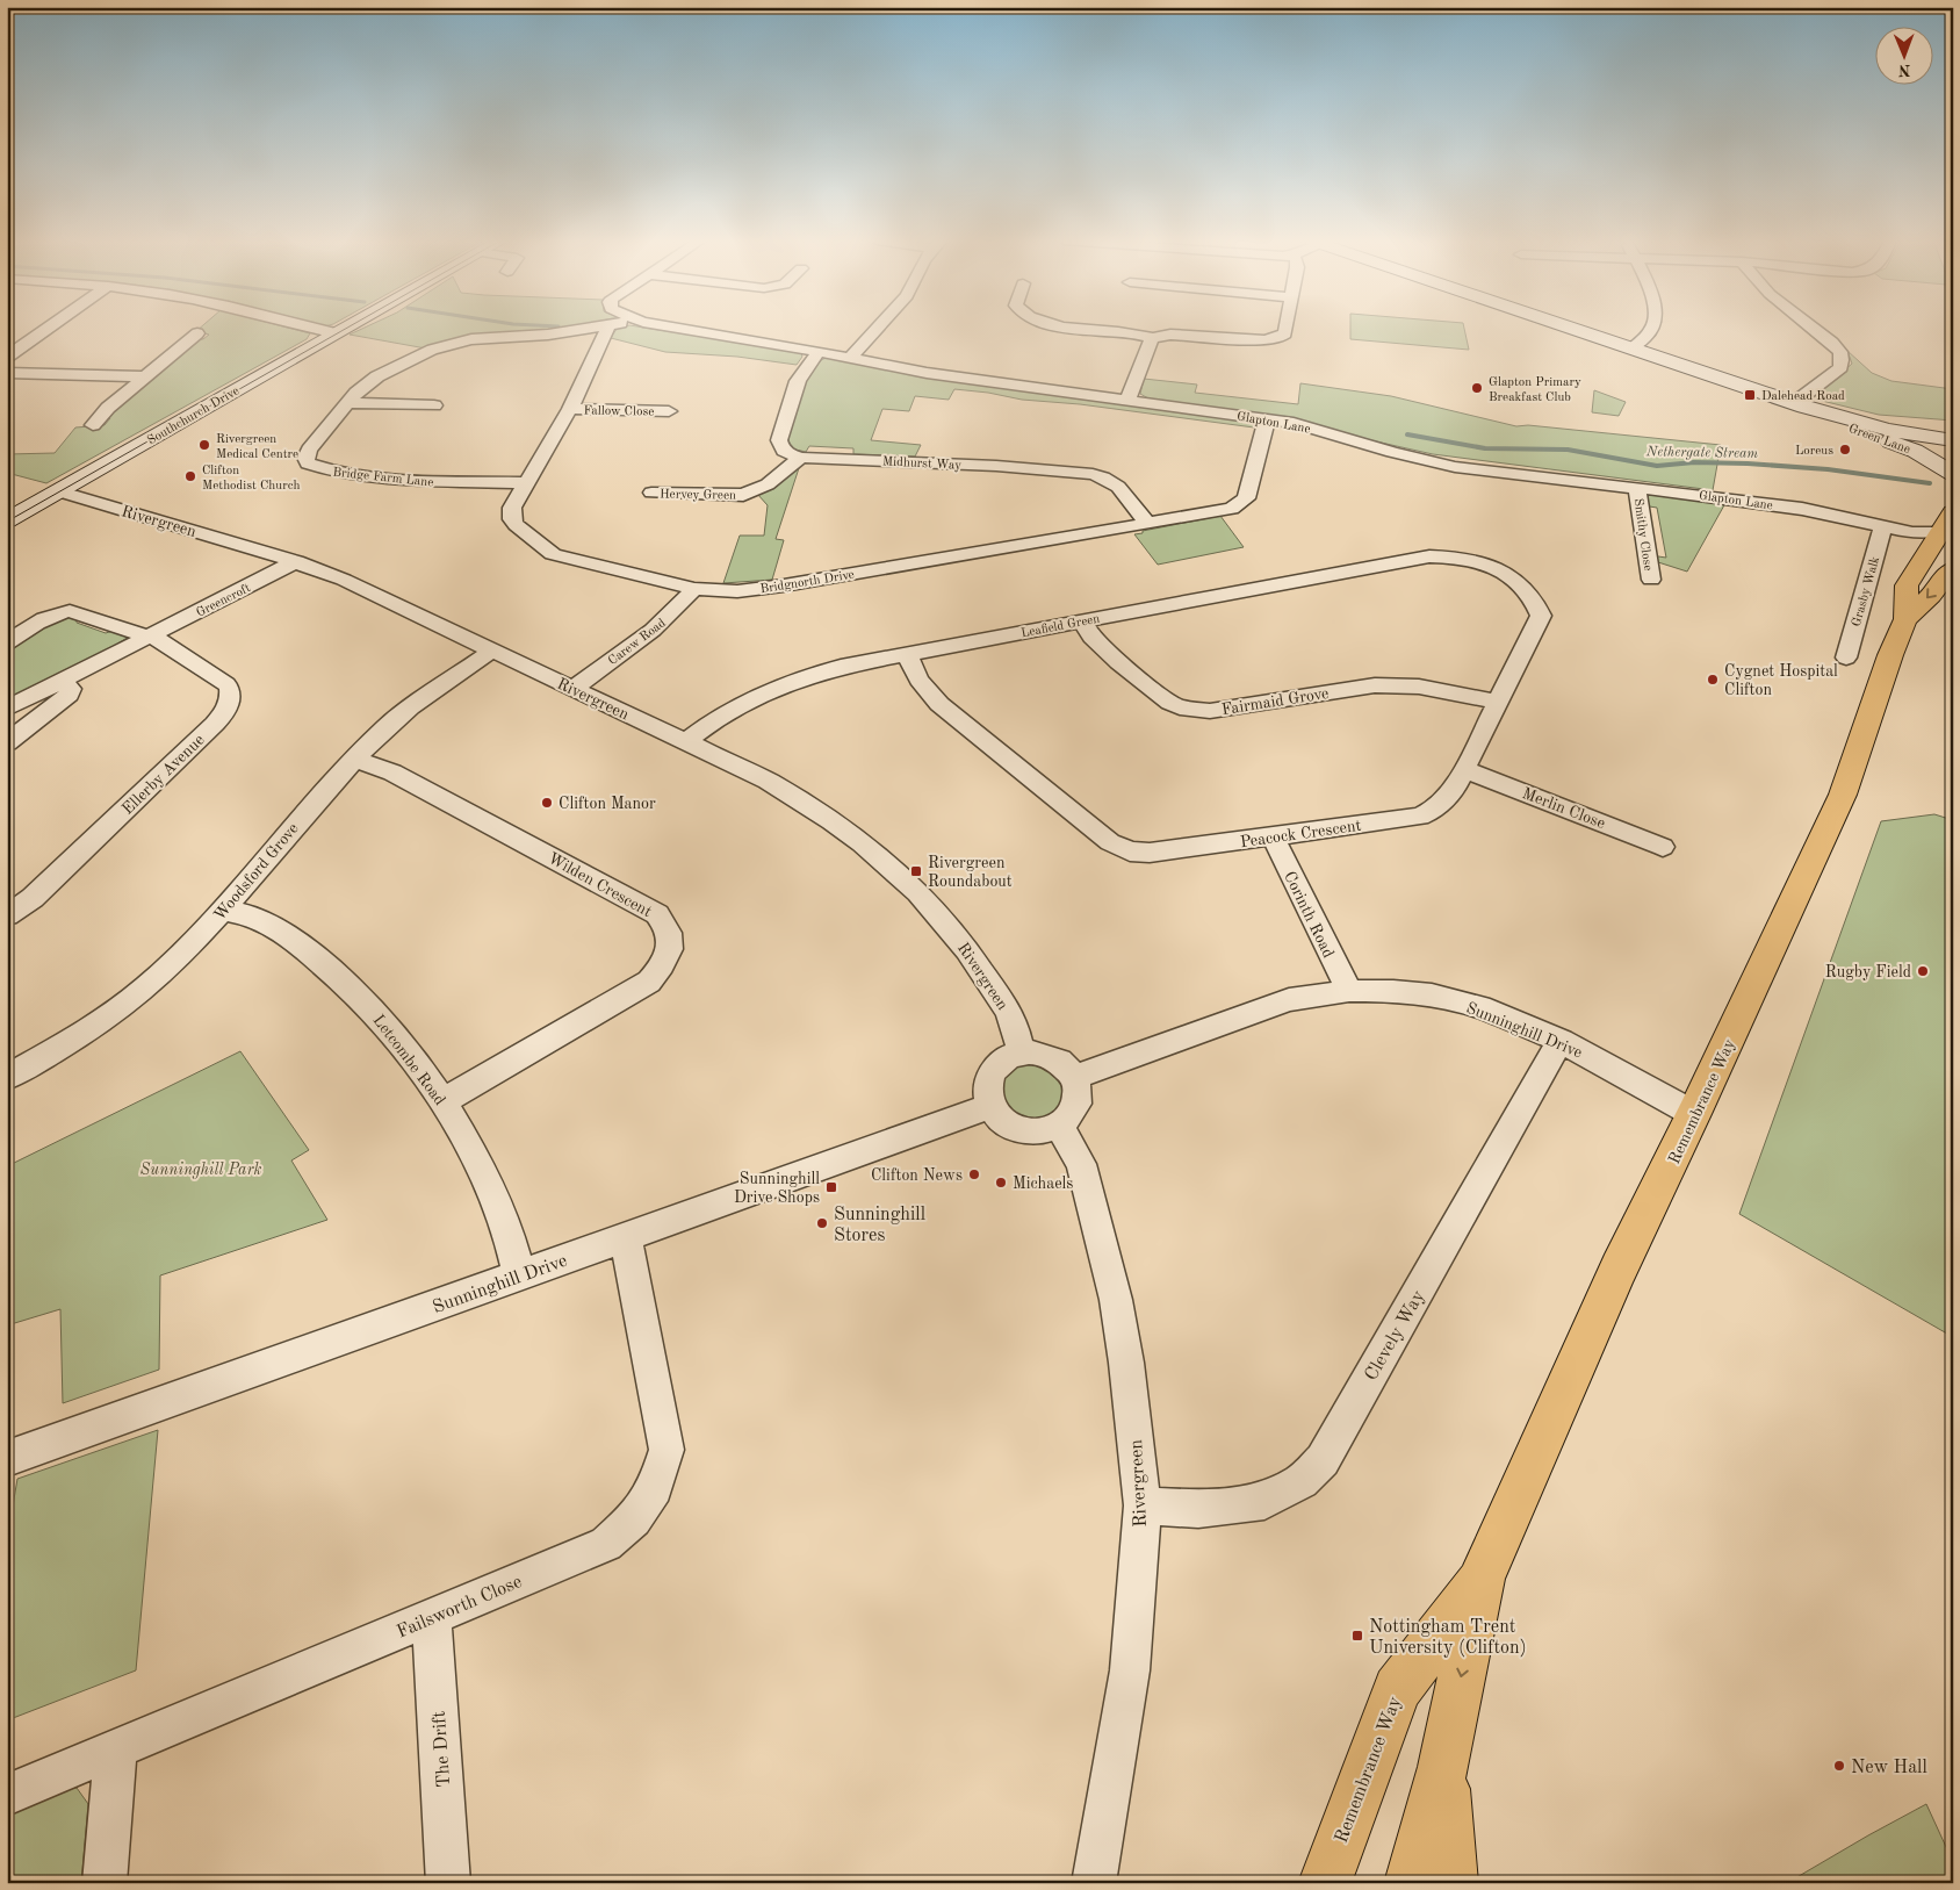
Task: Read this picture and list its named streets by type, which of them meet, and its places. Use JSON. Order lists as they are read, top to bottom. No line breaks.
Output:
{"streets":{"highway":["Remembrance Way"],"street":["Fallow Close","Southchurch Drive","Glapton Lane","Green Lane","Midhurst Way","Bridge Farm Lane","Hervey Green","Rivergreen","Smithy Close","Bridgnorth Drive","Grasby Walk","Greencroft","Leafield Green","Carew Road","Fairmaid Grove","Ellerby Avenue","Merlin Close","Peacock Crescent","Woodsford Grove","Wilden Crescent","Corinth Road","Sunninghill Drive","Letcombe Road","Clevely Way","Failsworth Close","The Drift"]},"crossings":[["Fallow Close","Bridgnorth Drive"],["Southchurch Drive","Rivergreen"],["Glapton Lane","Smithy Close"],["Glapton Lane","Bridgnorth Drive"],["Glapton Lane","Grasby Walk"],["Glapton Lane","Remembrance Way"],["Midhurst Way","Hervey Green"],["Midhurst Way","Bridgnorth Drive"],["Bridge Farm Lane","Bridgnorth Drive"],["Rivergreen","Greencroft"],["Rivergreen","Leafield Green"],["Rivergreen","Carew Road"],["Rivergreen","Woodsford Grove"],["Rivergreen","Sunninghill Drive"],["Rivergreen","Clevely Way"],["Bridgnorth Drive","Carew Road"],["Greencroft","Ellerby Avenue"],["Leafield Green","Fairmaid Grove"],["Leafield Green","Peacock Crescent"],["Fairmaid Grove","Peacock Crescent"],["Merlin Close","Peacock Crescent"],["Peacock Crescent","Corinth Road"],["Woodsford Grove","Wilden Crescent"],["Woodsford Grove","Letcombe Road"],["Wilden Crescent","Letcombe Road"],["Corinth Road","Sunninghill Drive"],["Sunninghill Drive","Letcombe Road"],["Sunninghill Drive","Remembrance Way"],["Sunninghill Drive","Clevely Way"],["Sunninghill Drive","Failsworth Close"],["Failsworth Close","The Drift"]],"water":["Nethergate Stream"],"parks":["Sunninghill Park"],"places":{"other":["Glapton Primary Breakfast Club","Rivergreen Medical Centre","Loreus","Clifton Methodist Church","Cygnet Hospital Clifton","Clifton Manor","Rugby Field","Clifton News","Michaels","Sunninghill Stores","New Hall"],"transit":["Dalehead Road","Rivergreen Roundabout","Sunninghill Drive Shops","Nottingham Trent University (Clifton)"]},"north":"bottom"}
